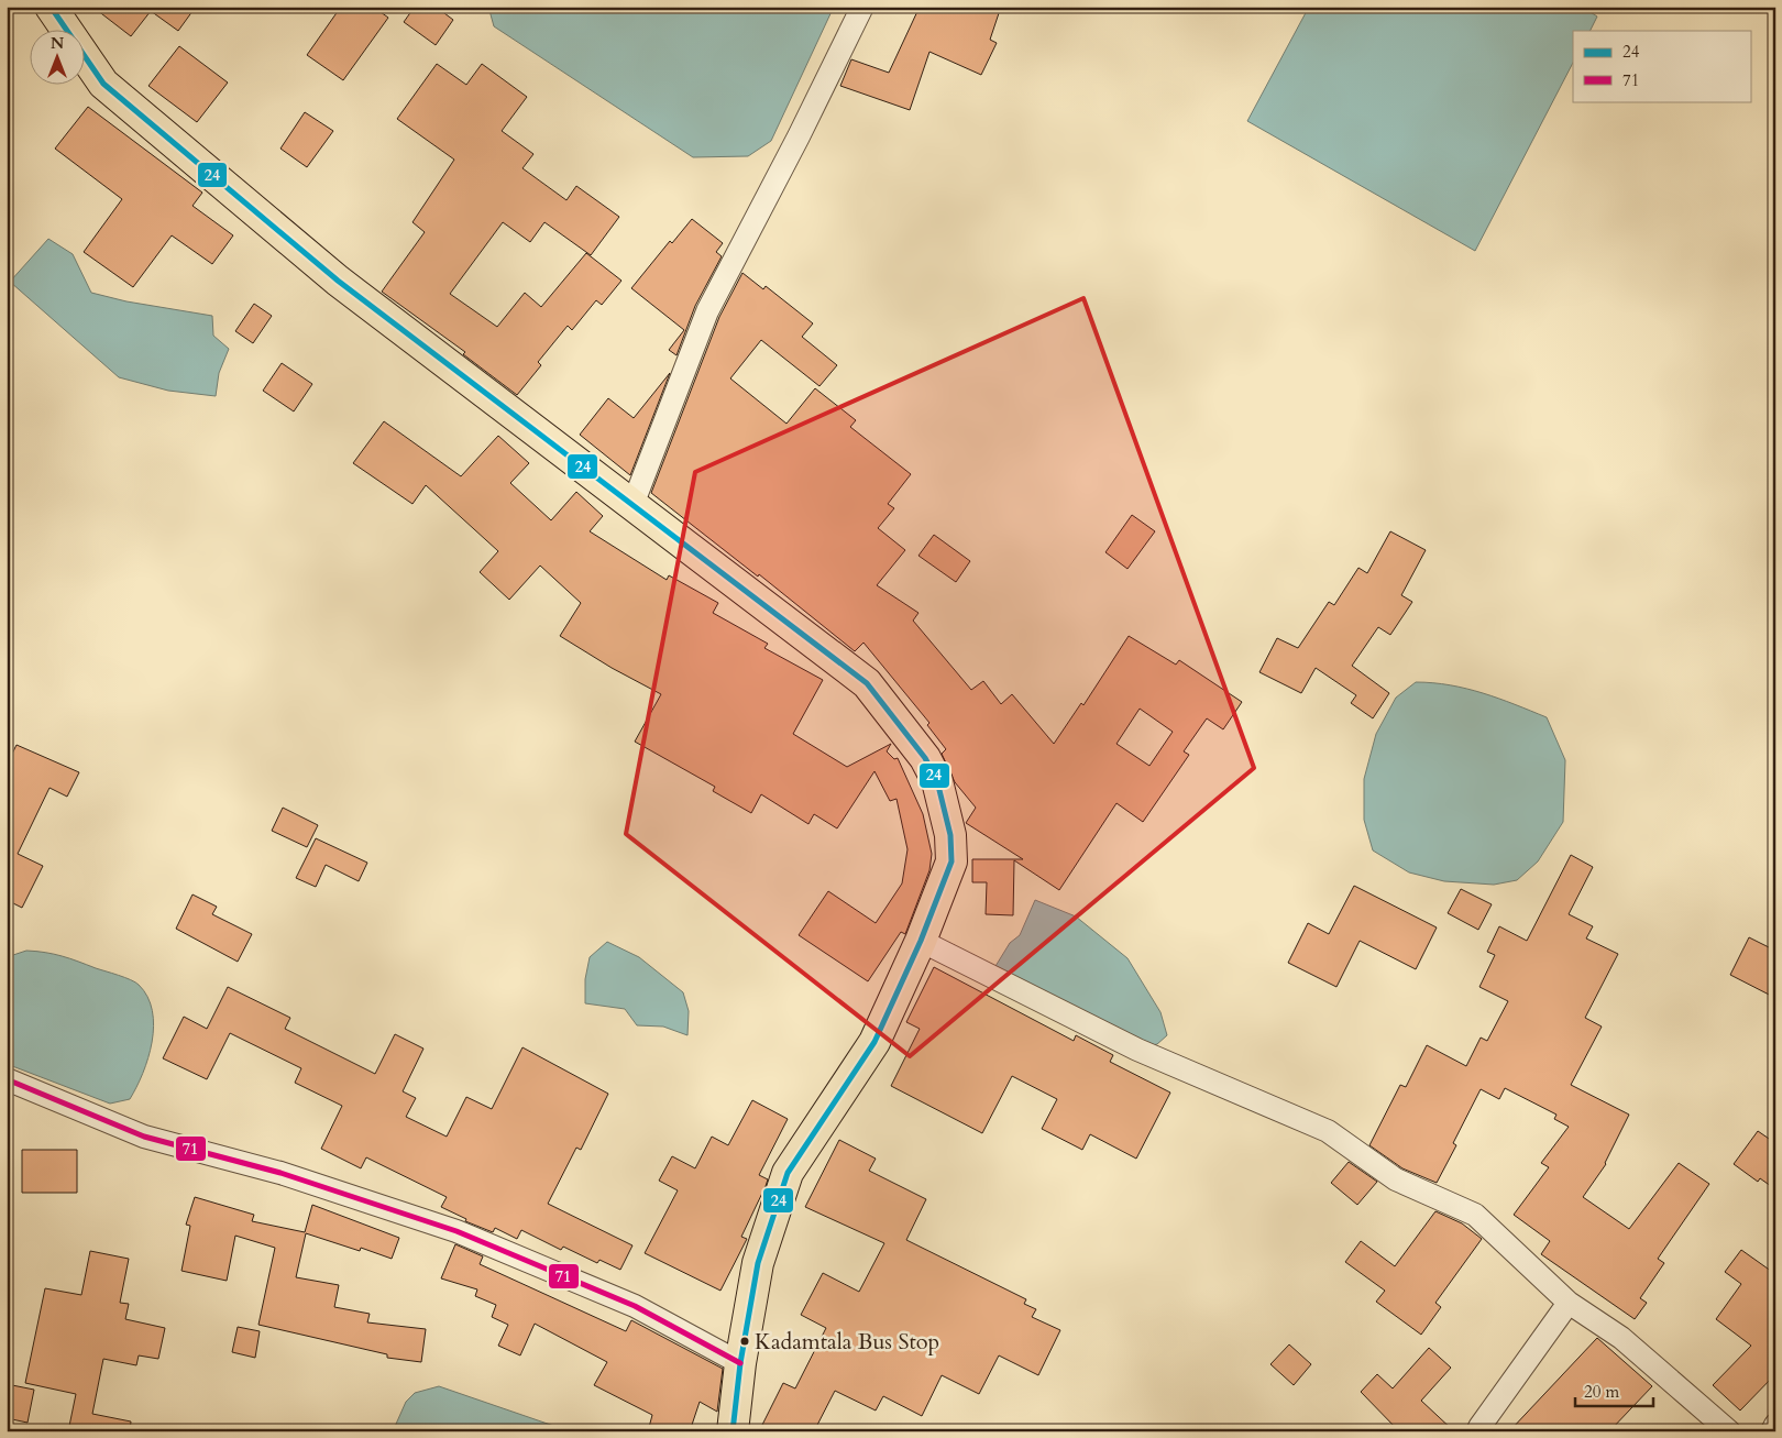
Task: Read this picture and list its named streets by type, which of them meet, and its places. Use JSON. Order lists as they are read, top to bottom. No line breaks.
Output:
{"places":["Kadamtala Bus Stop"],"lines":["transit line 24","transit line 71"],"legend":["24","71"],"scale_bar":"20 m","north":"top"}
